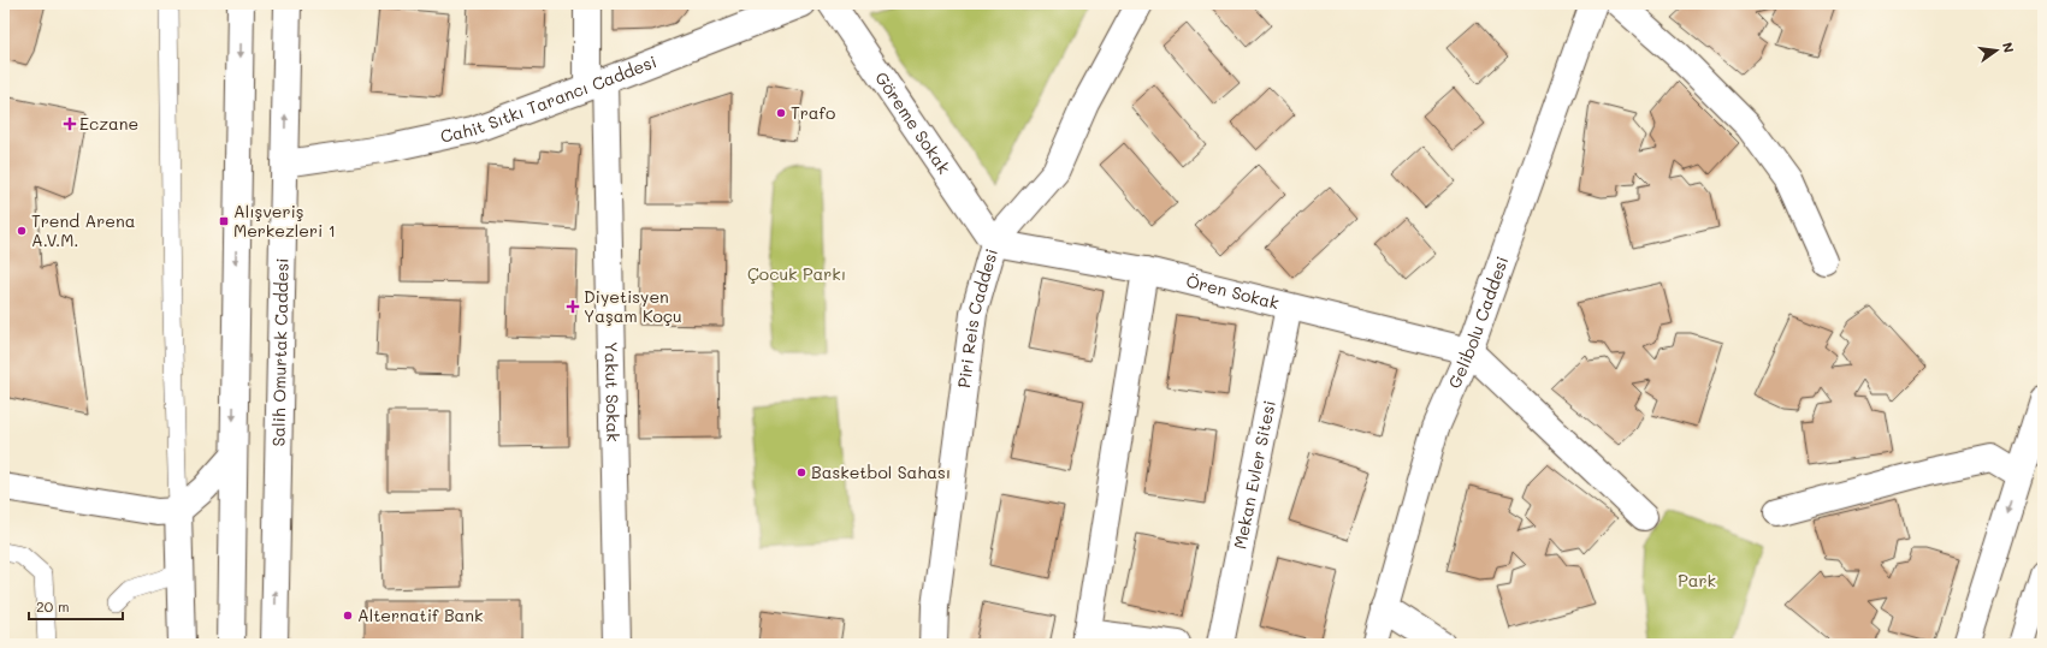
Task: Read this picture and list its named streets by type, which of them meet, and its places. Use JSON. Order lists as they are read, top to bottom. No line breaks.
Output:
{"streets":{"street":["Cahit Sıtkı Tarancı Caddesi","Göreme Sokak","Ören Sokak","Piri Reis Caddesi","Gelibolu Caddesi","Salih Omurtak Caddesi","Yakut Sokak","Mekan Evler Sitesi"]},"crossings":[["Cahit Sıtkı Tarancı Caddesi","Salih Omurtak Caddesi"],["Cahit Sıtkı Tarancı Caddesi","Yakut Sokak"],["Göreme Sokak","Ören Sokak"],["Göreme Sokak","Piri Reis Caddesi"],["Ören Sokak","Piri Reis Caddesi"],["Ören Sokak","Gelibolu Caddesi"],["Ören Sokak","Mekan Evler Sitesi"]],"parks":["Çocuk Parkı","Park"],"places":{"other":["Trafo","Trend Arena A.V.M.","Basketbol Sahası","Alternatif Bank"],"health":["Eczane","Diyetisyen Yaşam Koçu"],"transit":["Alışveriş Merkezleri 1"]},"scale_bar":"20 m","north":"right"}
